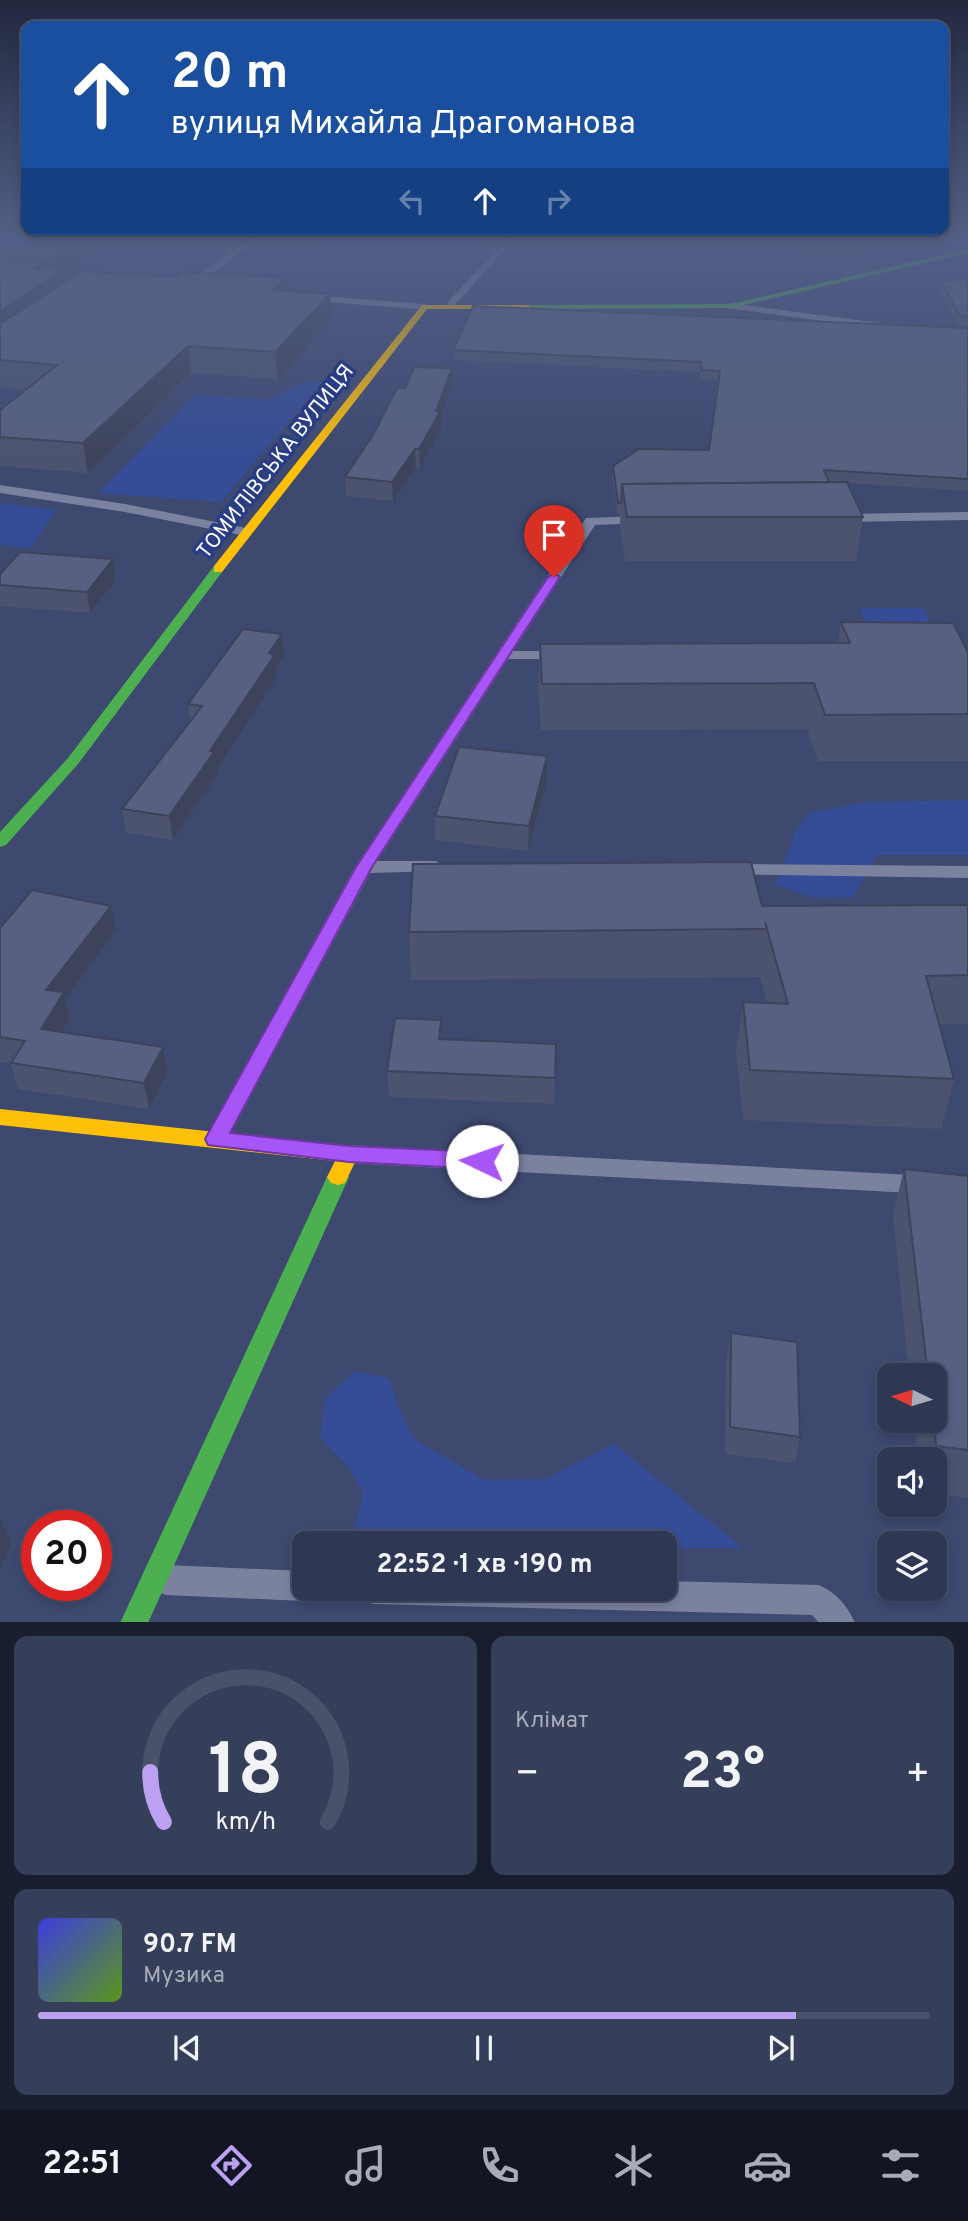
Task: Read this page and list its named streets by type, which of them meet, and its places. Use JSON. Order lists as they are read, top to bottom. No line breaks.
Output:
{"streets":{"street":["ТОМИЛІВСЬКА ВУЛИЦЯ"]},"north":"left","page":{"turn":["20 m","вулиця Михайла Драгоманова"],"limit":"20","trip":"22:52 · 1 хв · 190 m","tile":"Клімат","heat":["−","23°","+"],"song":["90.7 FM","Музика"],"tabs":"22:51","gauge":["18","km/h"]}}
